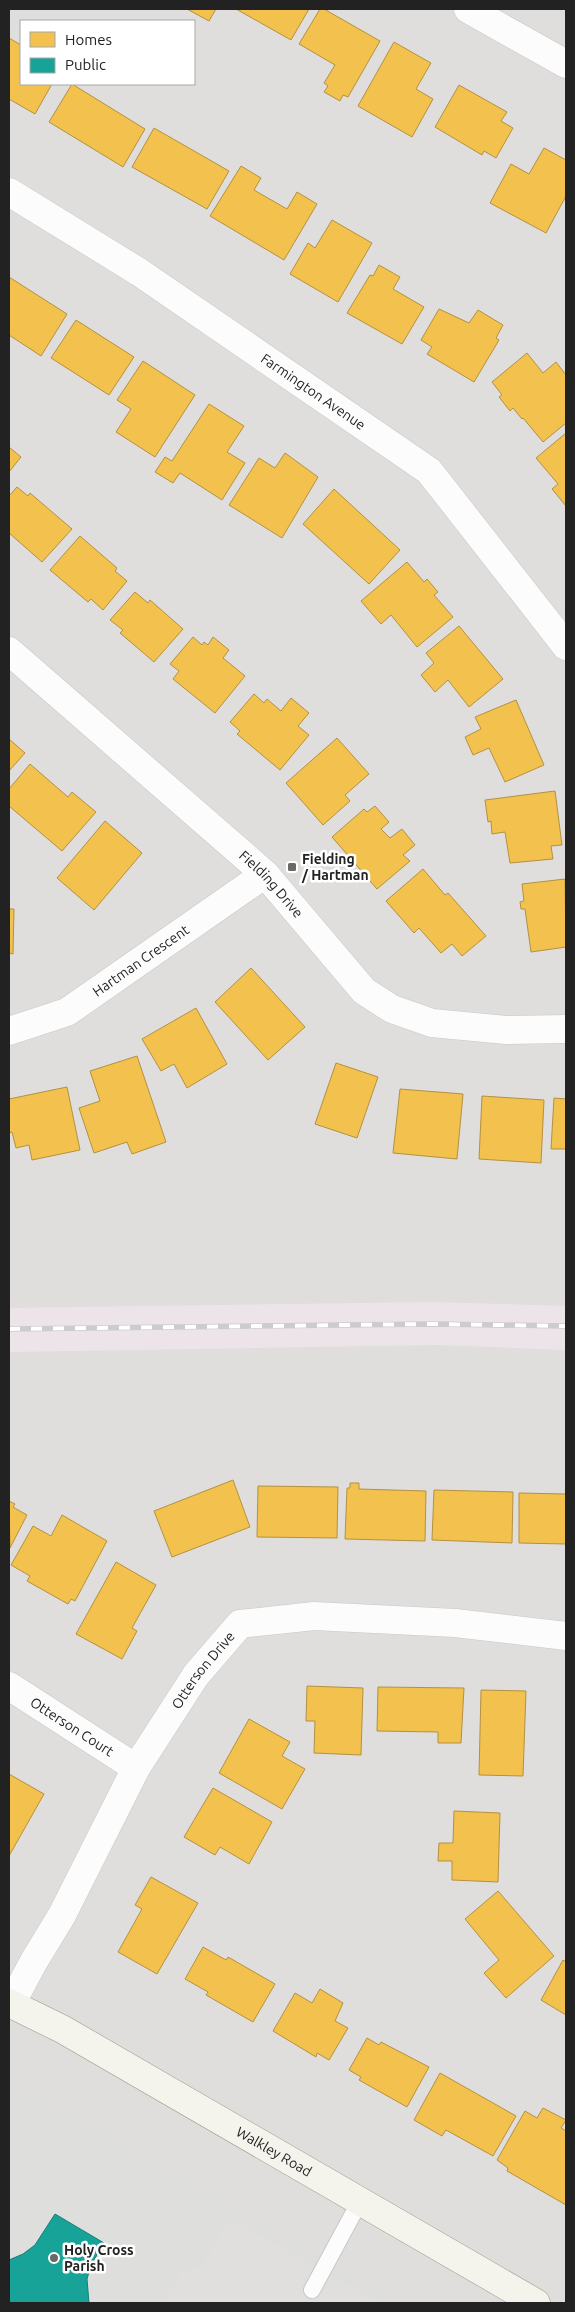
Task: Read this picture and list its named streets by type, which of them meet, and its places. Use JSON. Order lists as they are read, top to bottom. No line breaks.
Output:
{"streets":{"main road":["Walkley Road"],"street":["Farmington Avenue","Fielding Drive","Hartman Crescent","Otterson Drive","Otterson Court"]},"crossings":[["Fielding Drive","Hartman Crescent"],["Otterson Drive","Otterson Court"],["Otterson Drive","Walkley Road"]],"places":{"transit":["Fielding / Hartman"],"other":["Holy Cross Parish"]},"legend":["Homes","Public"]}
